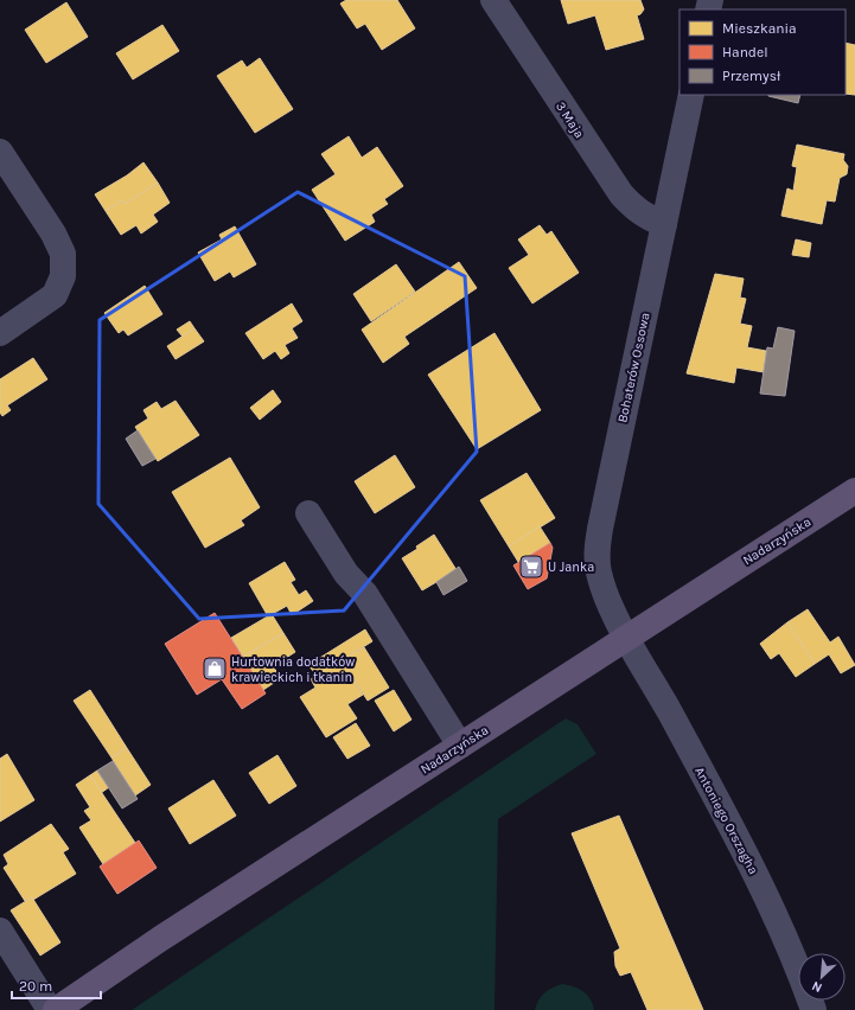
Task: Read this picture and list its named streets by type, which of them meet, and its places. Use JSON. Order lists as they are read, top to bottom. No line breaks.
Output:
{"streets":{"main road":["Nadarzyńska"],"street":["3 Maja","Bohaterów Ossowa","Antoniego Orszagha"]},"crossings":[["3 Maja","Bohaterów Ossowa"],["Bohaterów Ossowa","Nadarzyńska"],["Bohaterów Ossowa","Antoniego Orszagha"],["Nadarzyńska","Antoniego Orszagha"]],"places":{"supermarket":["U Janka"],"shop":["Hurtownia dodatków krawieckich i tkanin"]},"legend":["Mieszkania","Handel","Przemysł"],"scale_bar":"20 m","north":"bottom left"}
